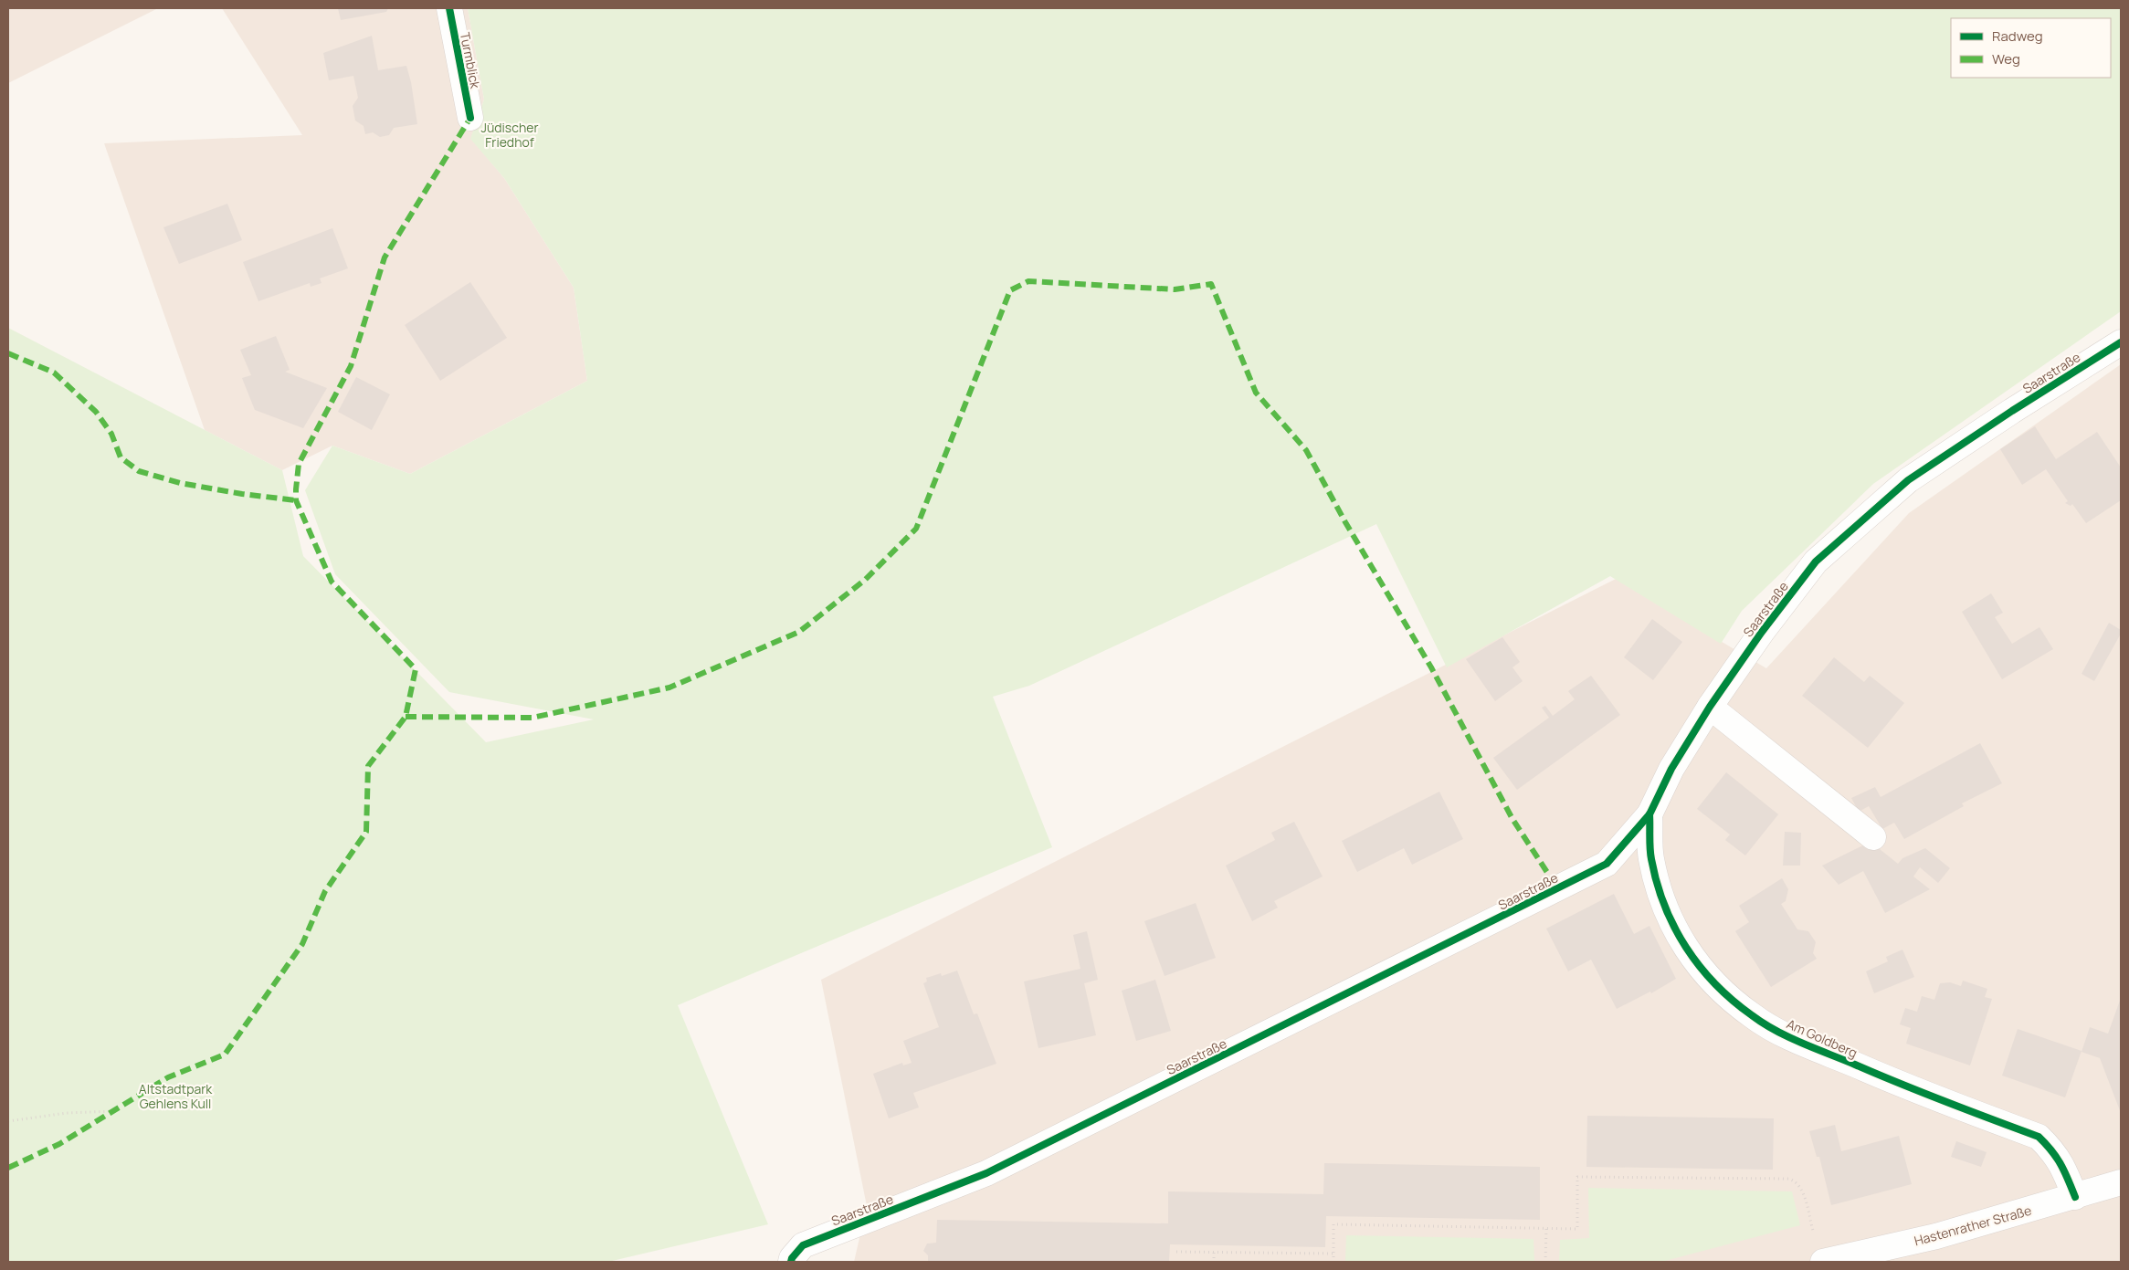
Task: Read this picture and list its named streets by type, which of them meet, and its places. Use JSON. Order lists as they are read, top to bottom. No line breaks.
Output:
{"streets":{"street":["Turmblick","Saarstraße","Am Goldberg","Hastenrather Straße"]},"crossings":[["Saarstraße","Am Goldberg"],["Am Goldberg","Hastenrather Straße"]],"parks":["Jüdischer Friedhof","Altstadtpark Gehlens Kull"],"legend":["Radweg","Weg"]}
